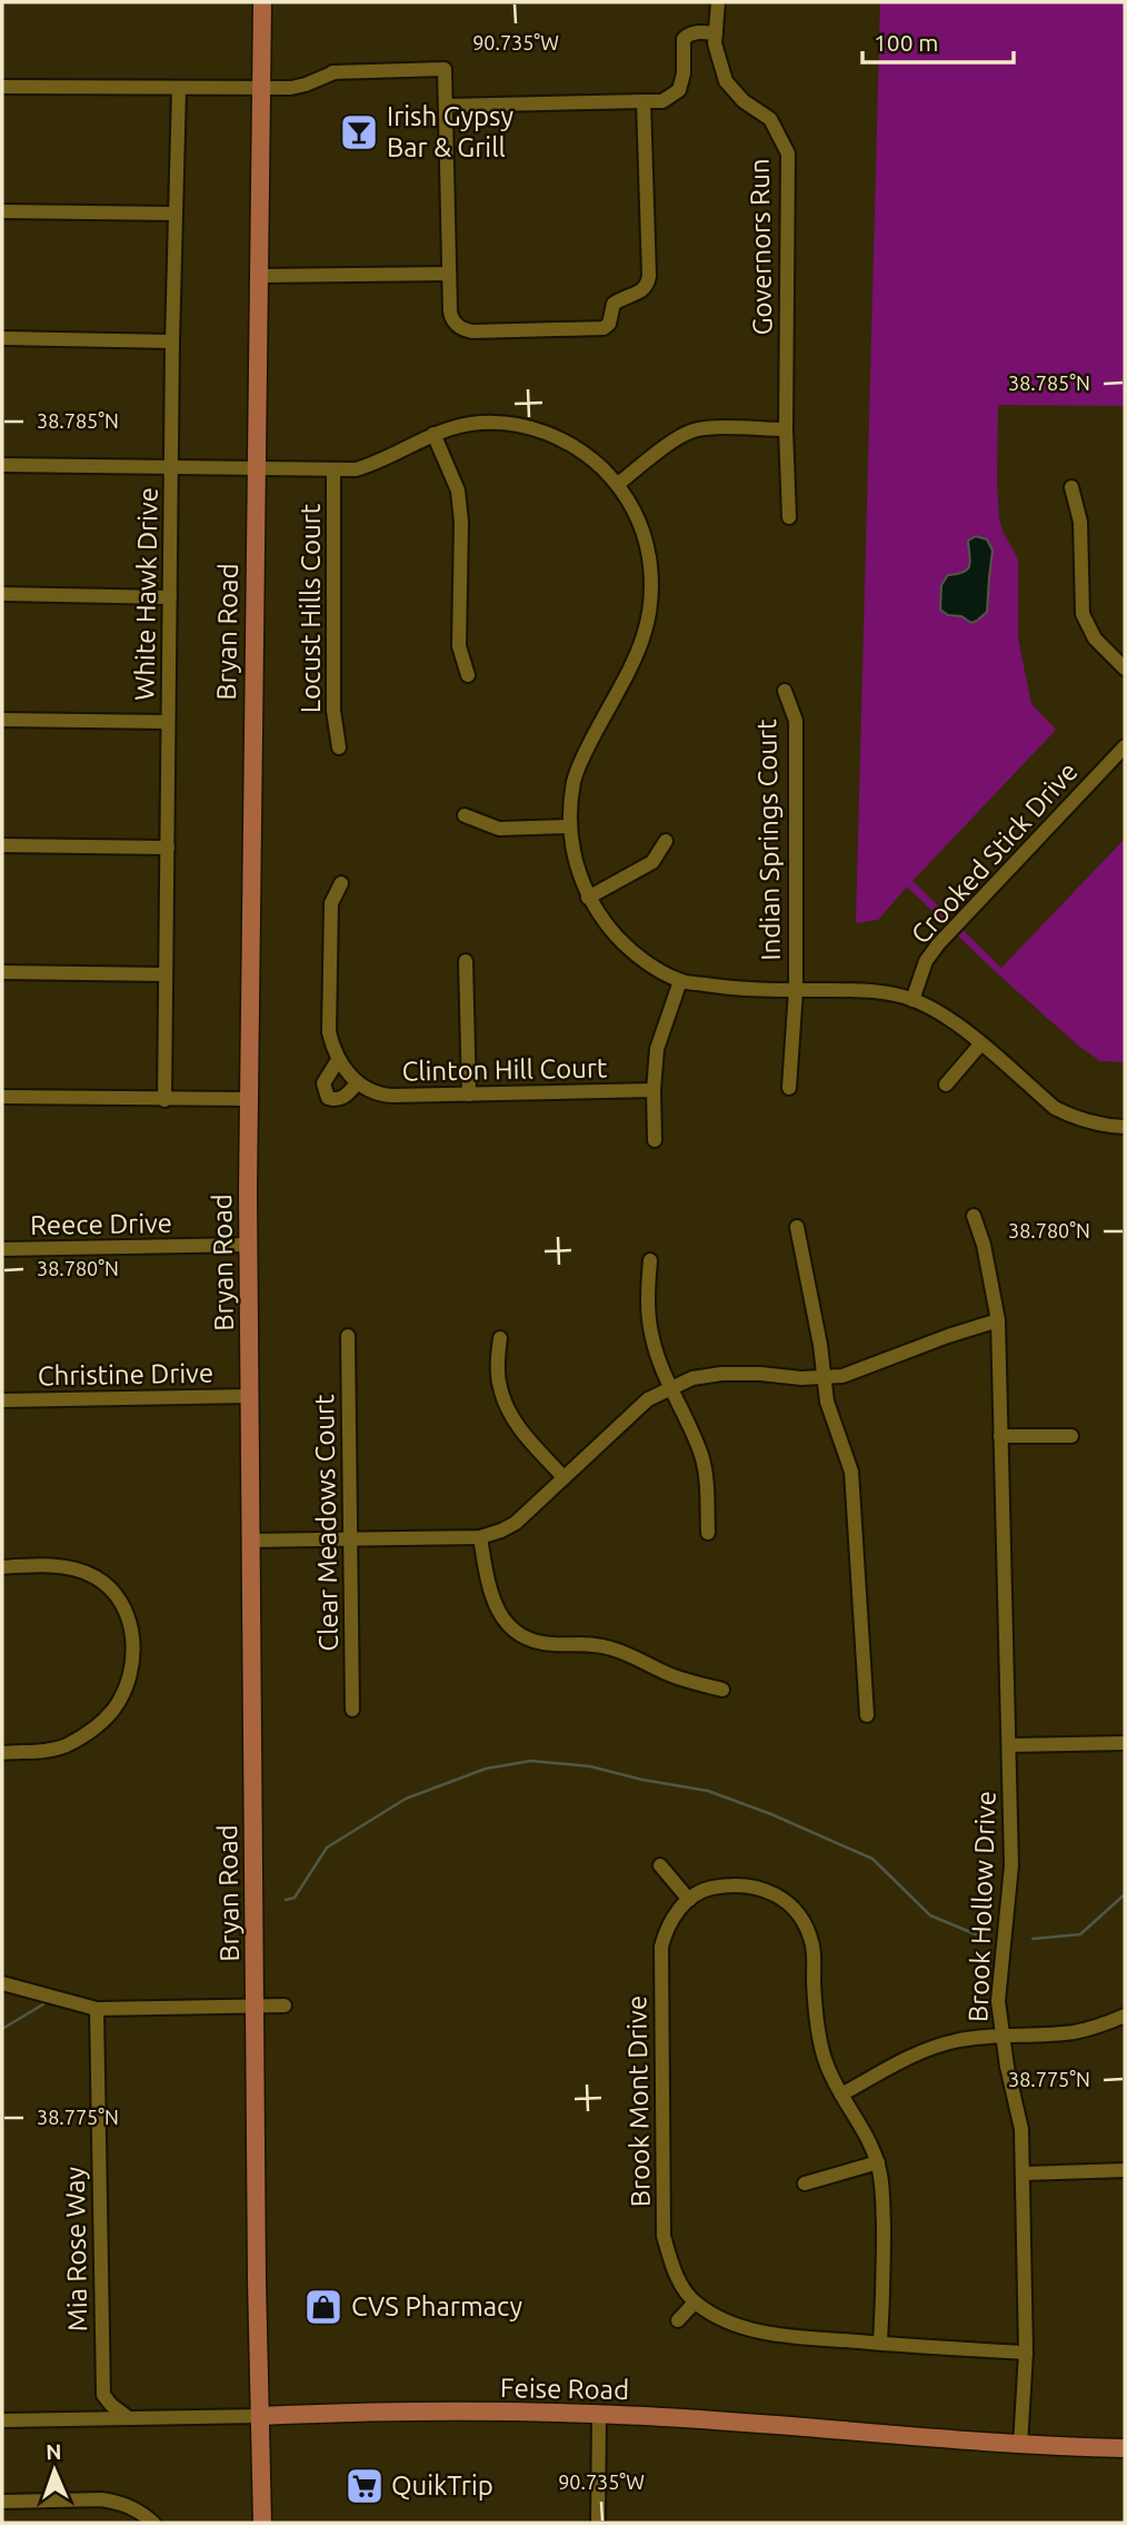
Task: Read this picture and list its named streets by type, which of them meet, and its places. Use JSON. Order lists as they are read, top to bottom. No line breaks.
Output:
{"streets":{"main road":["Bryan Road","Feise Road"],"street":["Governors Run","White Hawk Drive","Locust Hills Court","Indian Springs Court","Crooked Stick Drive","Clinton Hill Court","Reece Drive","Christine Drive","Clear Meadows Court","Brook Hollow Drive","Brook Mont Drive","Mia Rose Way"]},"crossings":[["Bryan Road","Reece Drive"],["Bryan Road","Christine Drive"],["Bryan Road","Feise Road"],["Brook Hollow Drive","Brook Mont Drive"],["Brook Hollow Drive","Feise Road"]],"places":{"bar":["Irish Gypsy Bar & Grill"],"shop":["CVS Pharmacy"],"supermarket":["QuikTrip"]},"scale_bar":"100 m","north":"top","coordinates":["90.735°W","38.785°N","38.780°N","38.775°N"]}
